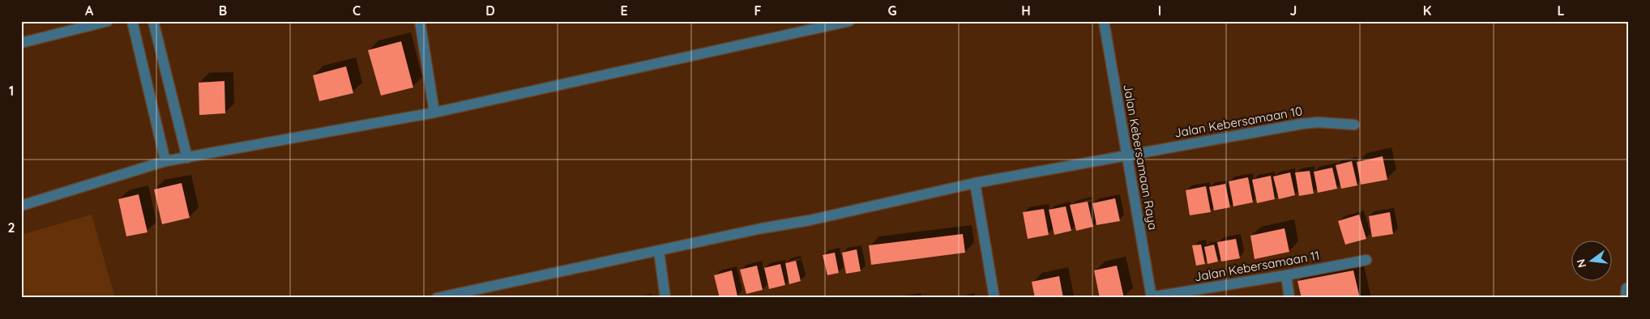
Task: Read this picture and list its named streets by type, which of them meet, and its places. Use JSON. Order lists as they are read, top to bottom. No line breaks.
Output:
{"streets":{"street":["Jalan Kebersamaan 10","Jalan Kebersamaan Raya","Jalan Kebersamaan 11"]},"crossings":[["Jalan Kebersamaan 10","Jalan Kebersamaan Raya"],["Jalan Kebersamaan Raya","Jalan Kebersamaan 11"]],"north":"left","grid":{"columns":["A","B","C","D","E","F","G","H","I","J","K","L"],"rows":["1","2"]}}
